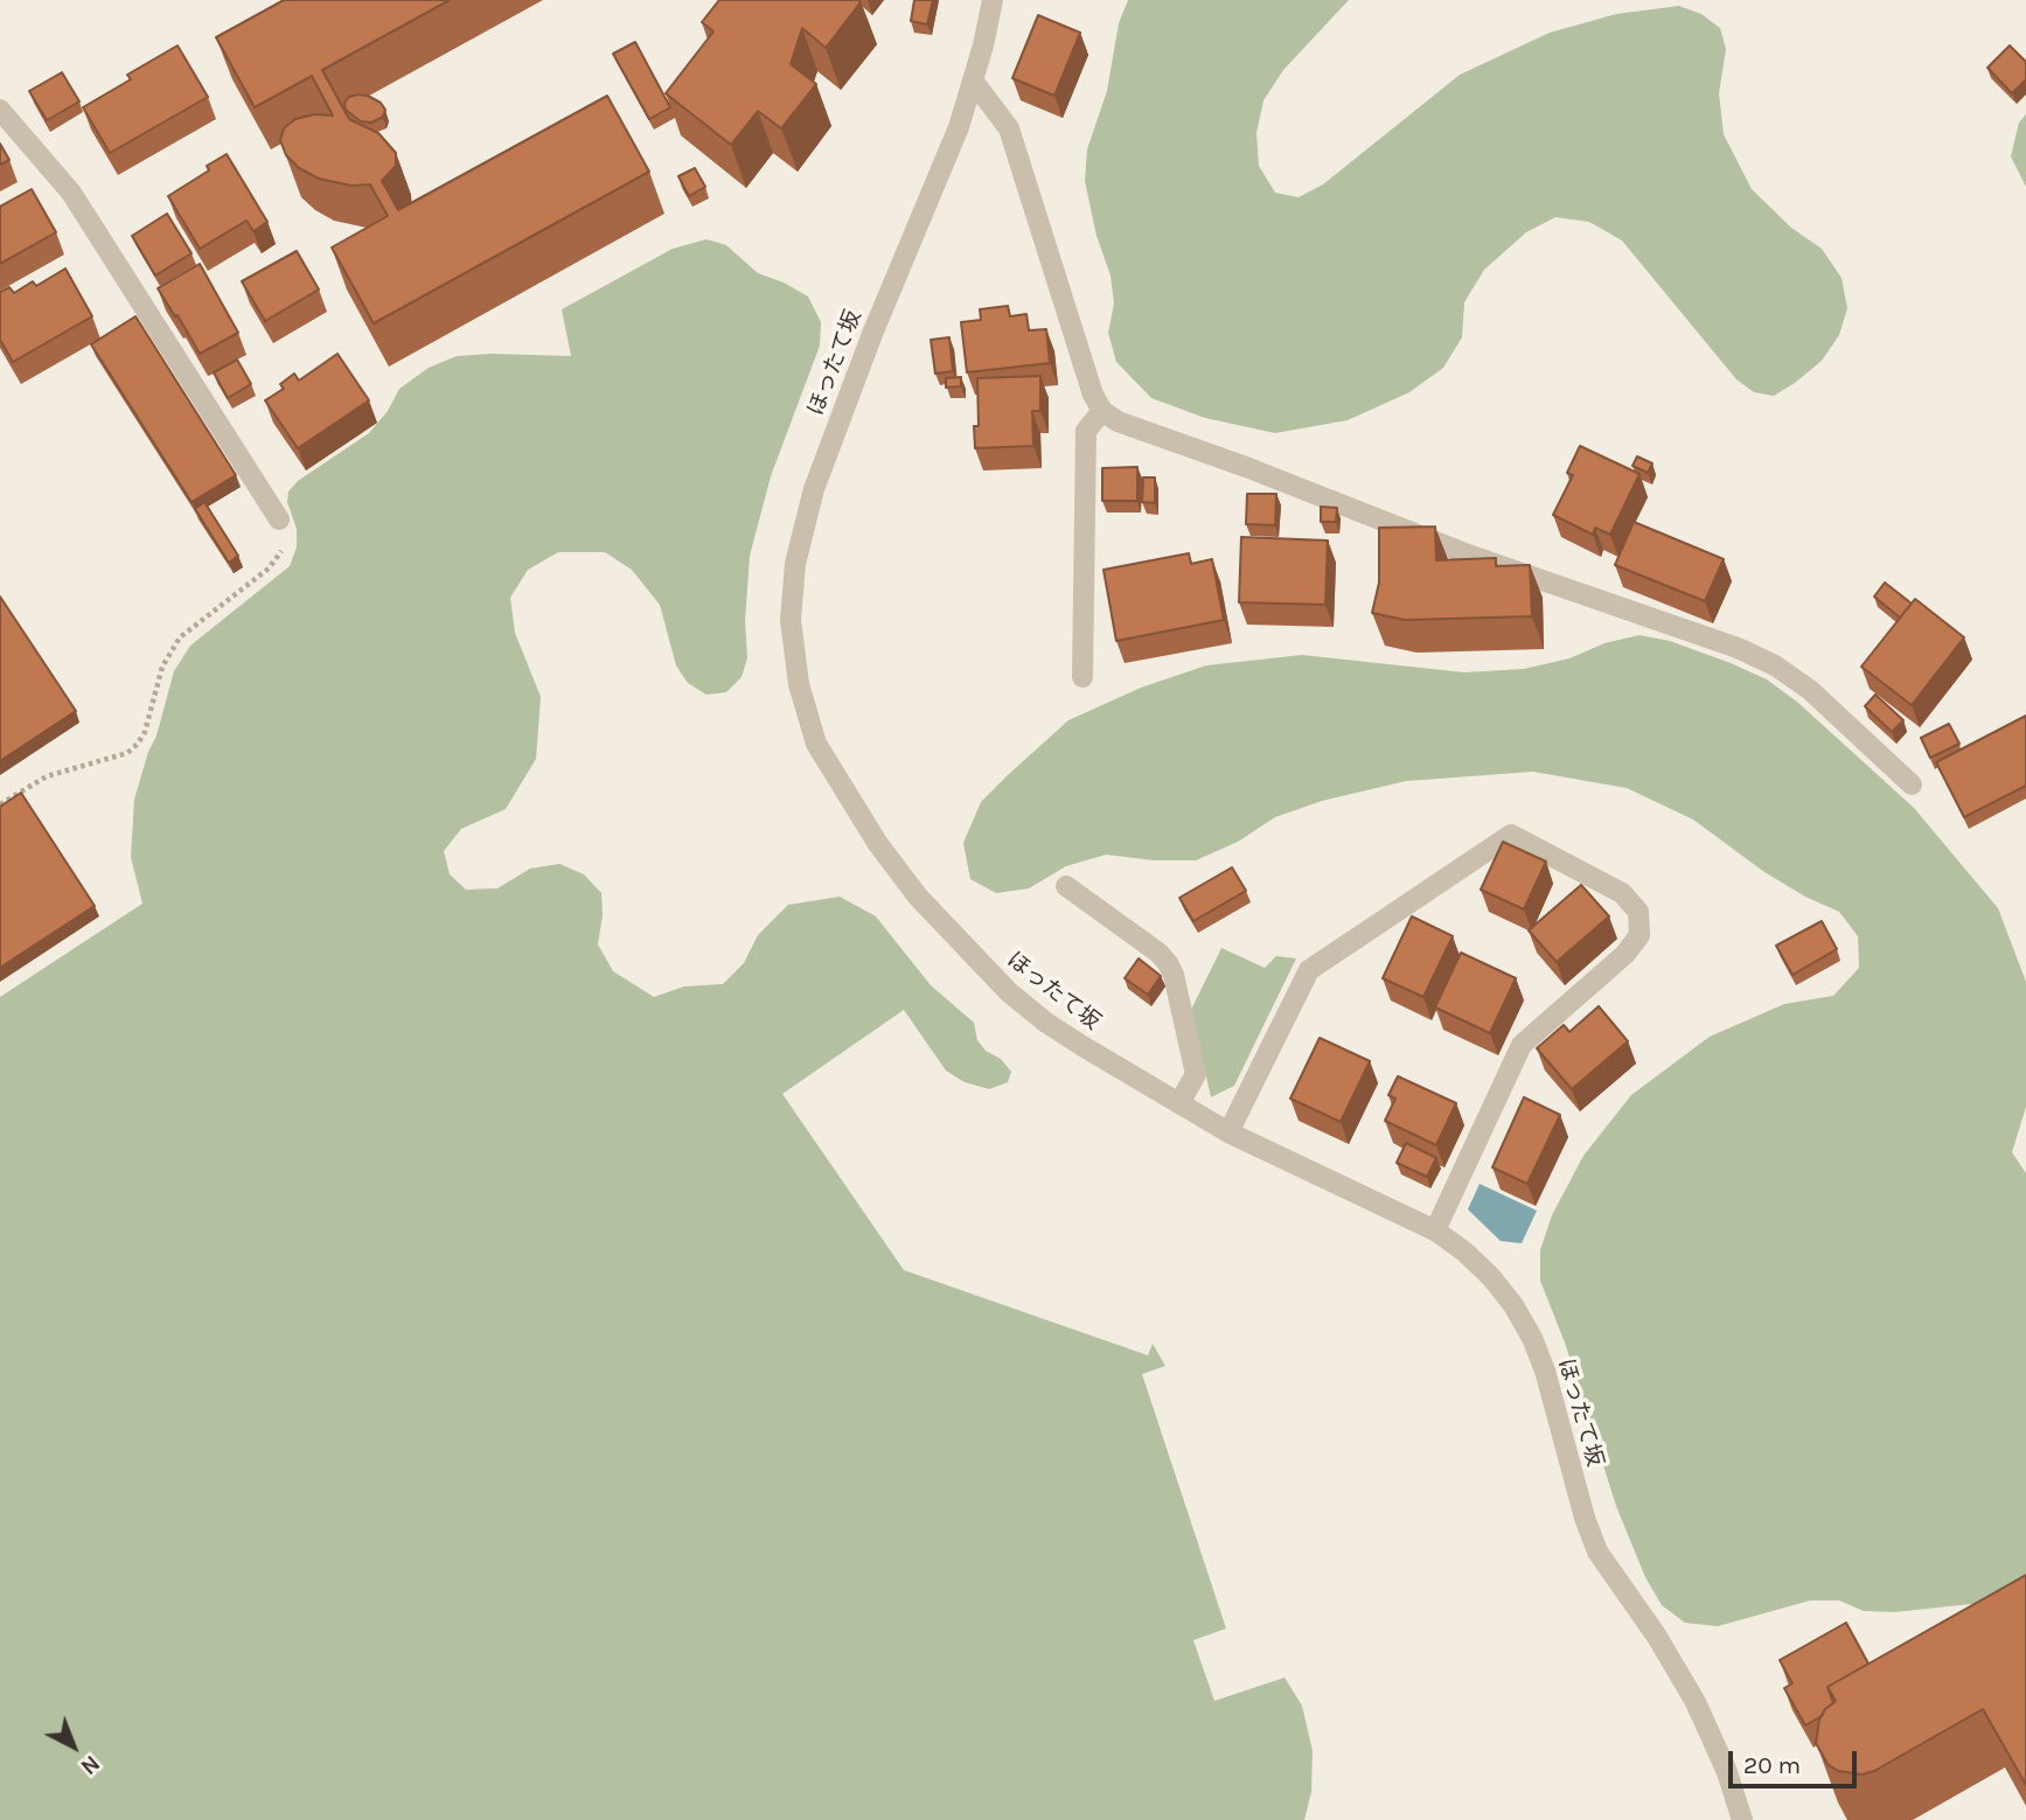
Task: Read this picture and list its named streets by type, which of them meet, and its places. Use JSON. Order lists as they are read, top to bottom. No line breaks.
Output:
{"streets":{"street":["ほったて坂"]},"scale_bar":"20 m","north":"bottom right"}
